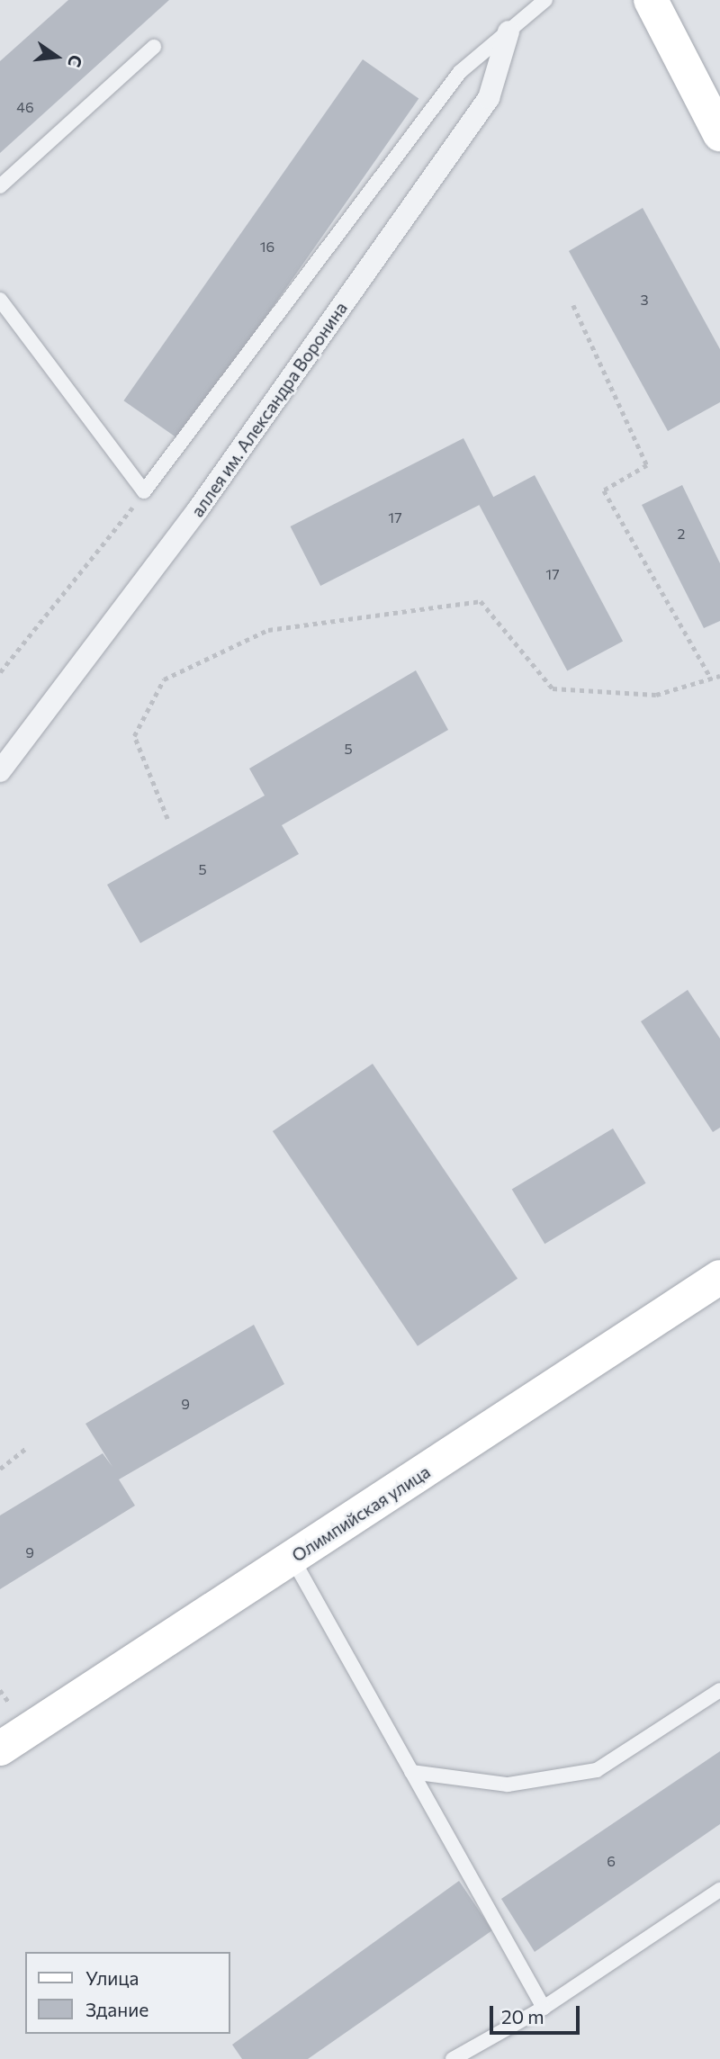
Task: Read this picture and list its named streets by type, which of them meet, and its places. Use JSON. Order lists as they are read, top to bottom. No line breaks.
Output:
{"streets":{"main road":["Олимпийская улица"],"street":["аллея им. Александра Воронина"]},"house_numbers":["46","16","3","17","2","17","5","5","9","9","6"],"legend":["Улица","Здание"],"scale_bar":"20 m","north":"right"}
